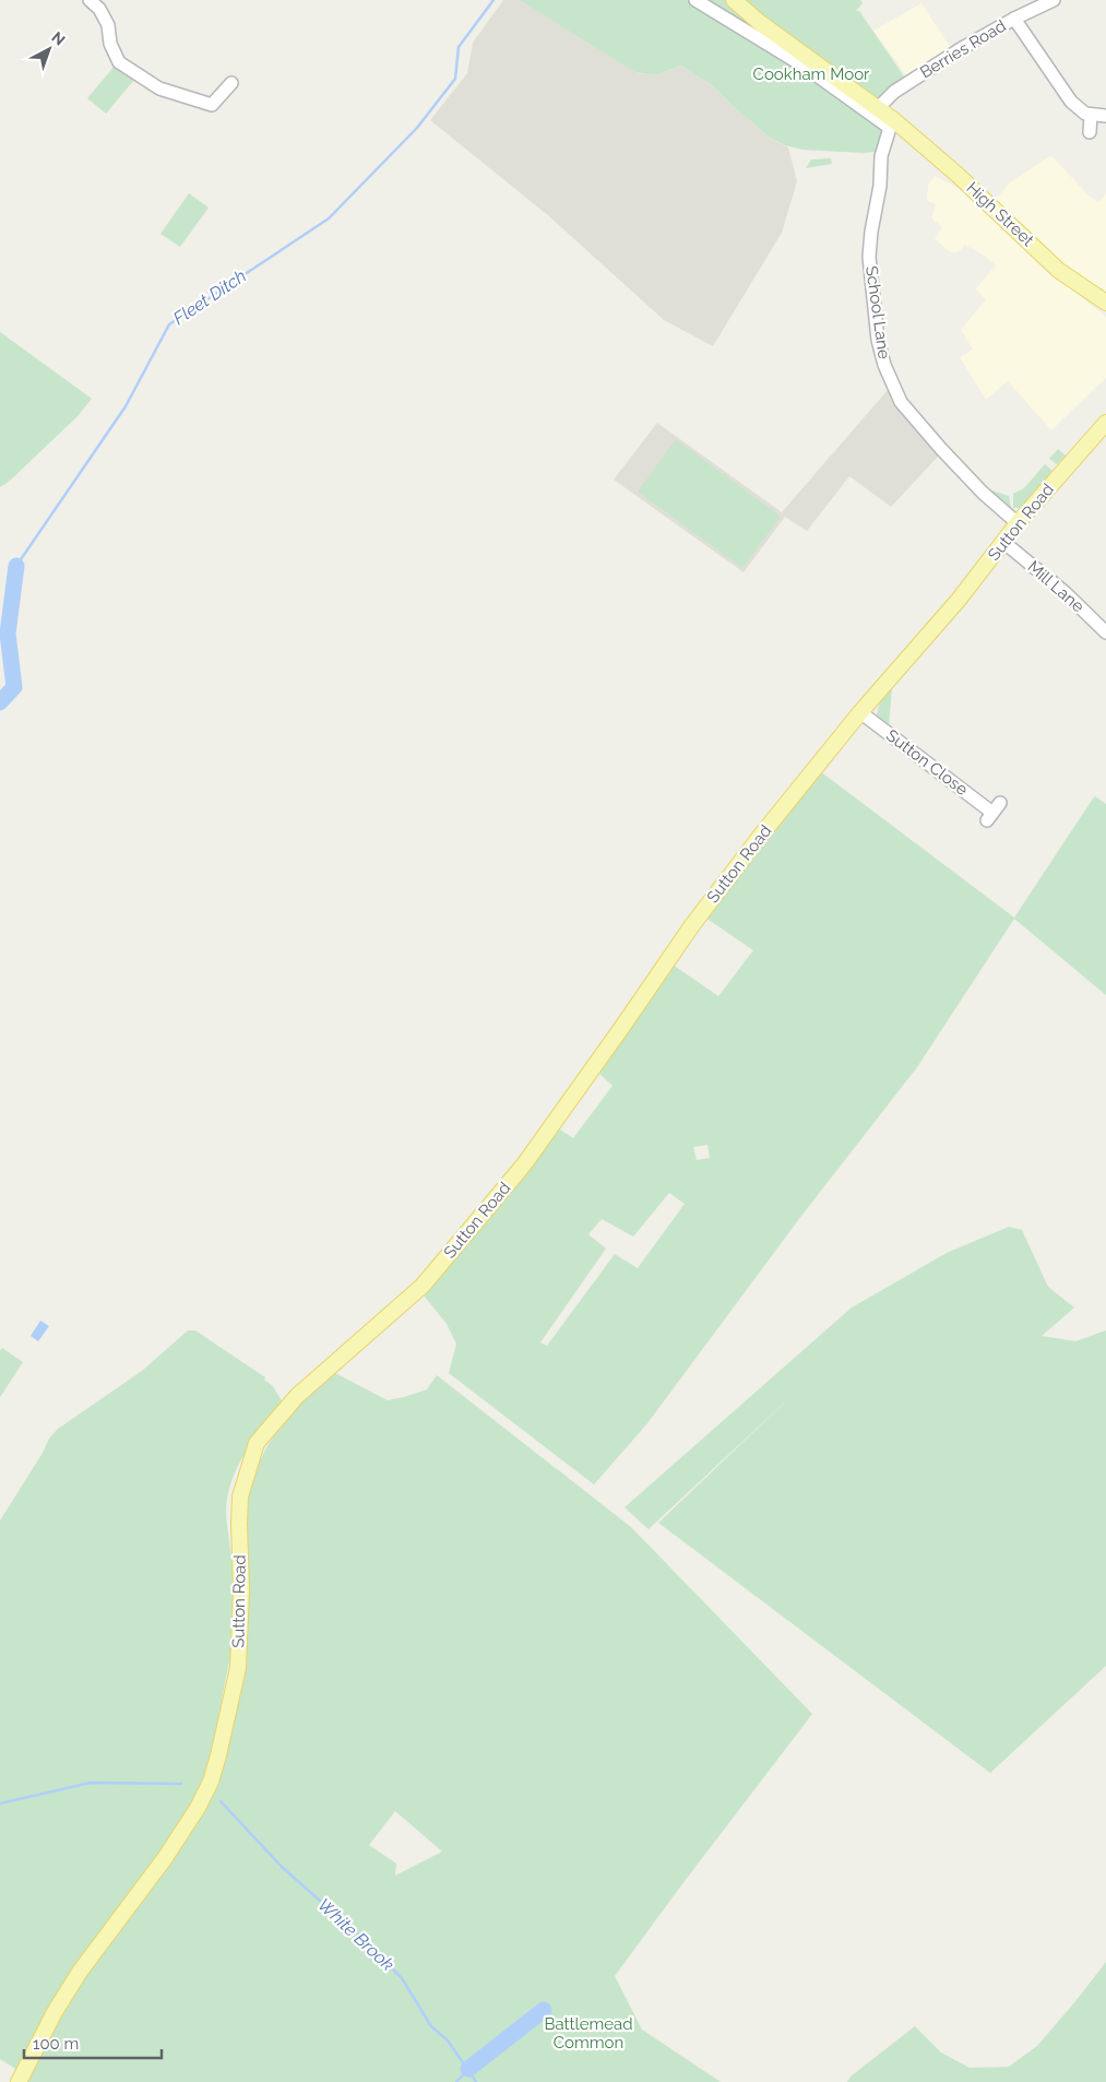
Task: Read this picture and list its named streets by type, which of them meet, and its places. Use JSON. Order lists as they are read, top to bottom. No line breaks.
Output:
{"streets":{"main road":["High Street","Sutton Road"],"street":["Berries Road","School Lane","Mill Lane","Sutton Close"]},"crossings":[["Berries Road","High Street"],["High Street","School Lane"],["School Lane","Sutton Road"],["Sutton Road","Mill Lane"],["Sutton Road","Sutton Close"]],"water":["Fleet Ditch","White Brook"],"parks":["Cookham Moor","Battlemead Common"],"scale_bar":"100 m","north":"top right"}
